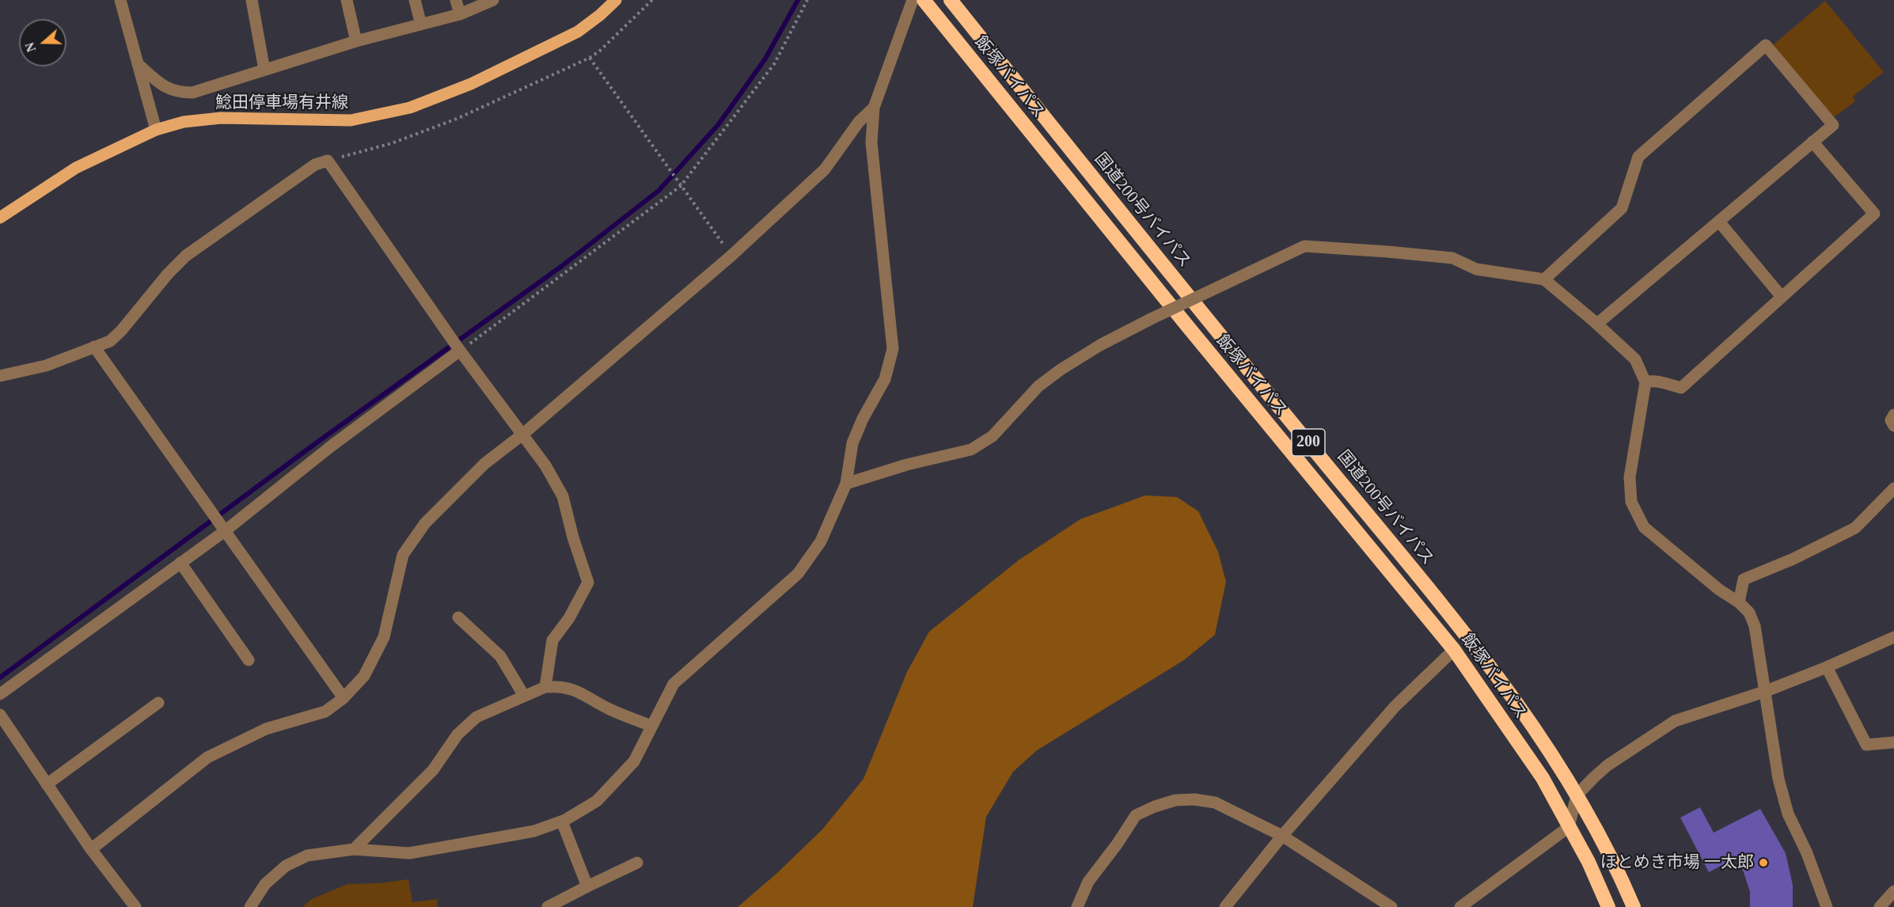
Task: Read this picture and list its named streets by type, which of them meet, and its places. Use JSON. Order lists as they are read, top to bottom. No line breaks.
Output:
{"streets":{"highway":["飯塚バイパス","国道200号バイパス","200"],"main road":["鯰田停車場有井線"]},"places":["ほとめき市場 一太郎"],"north":"left"}
